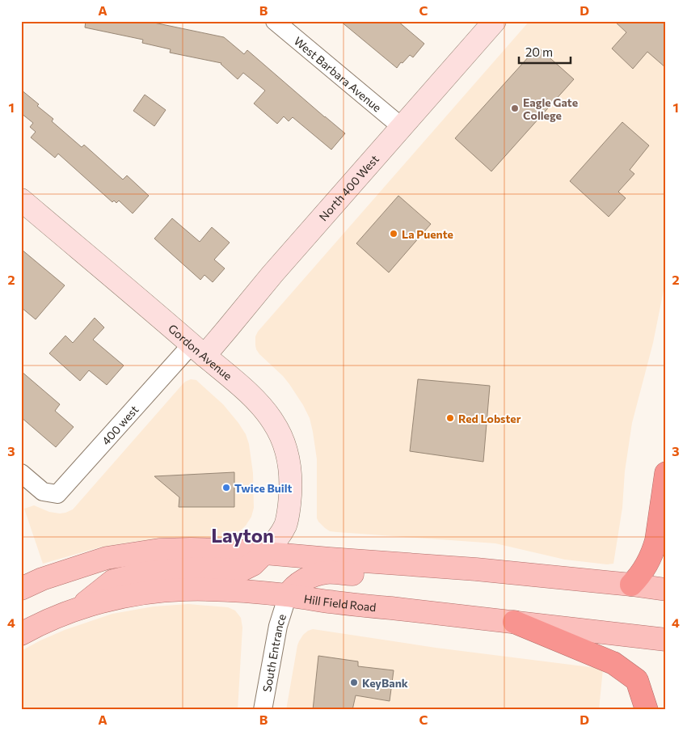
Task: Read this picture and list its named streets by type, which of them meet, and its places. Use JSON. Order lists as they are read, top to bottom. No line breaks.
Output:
{"streets":{"main road":["North 400 West","Gordon Avenue","Hill Field Road"],"street":["West Barbara Avenue","400 west","South Entrance"]},"crossings":[["West Barbara Avenue","North 400 West"],["North 400 West","Gordon Avenue"],["North 400 West","400 west"],["Gordon Avenue","400 west"],["Hill Field Road","South Entrance"]],"districts":["Layton"],"places":["Eagle Gate College","La Puente","Red Lobster","Twice Built","KeyBank"],"scale_bar":"20 m","grid":{"columns":["A","B","C","D"],"rows":["1","2","3","4"]}}
